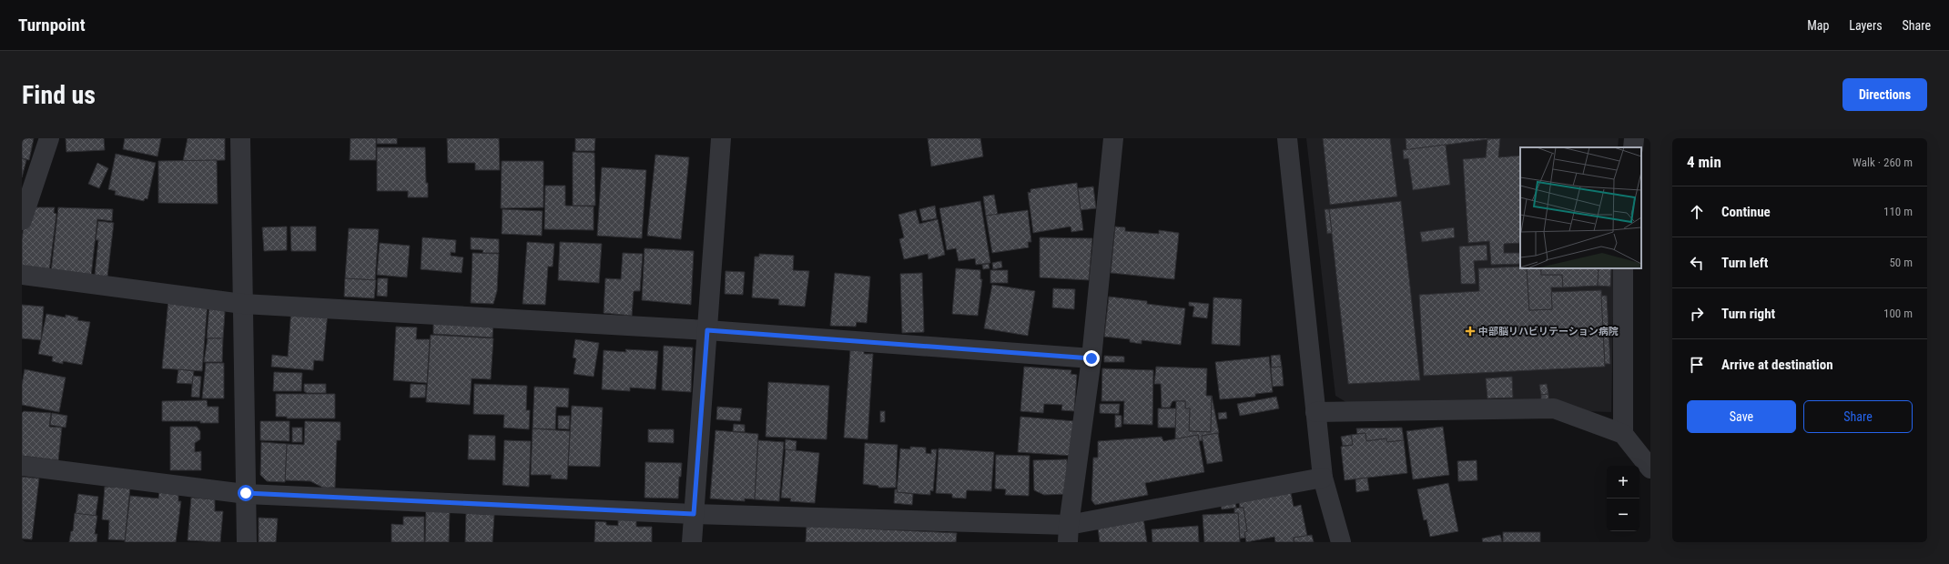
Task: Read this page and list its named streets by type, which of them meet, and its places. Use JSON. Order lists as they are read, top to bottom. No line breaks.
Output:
{"places":{"health":["中部脳リハビリテーション病院"]},"page":{"header":"Turnpoint","nav":["Map","Layers","Share"],"buttons":["Directions",["Save","Share"]],"title":"Find us","heading":["4 min","Walk · 260 m"],"list":[["Continue","110 m"],["Turn left","50 m"],["Turn right","100 m"],"Arrive at destination"],"map_buttons":["+","−"]}}
